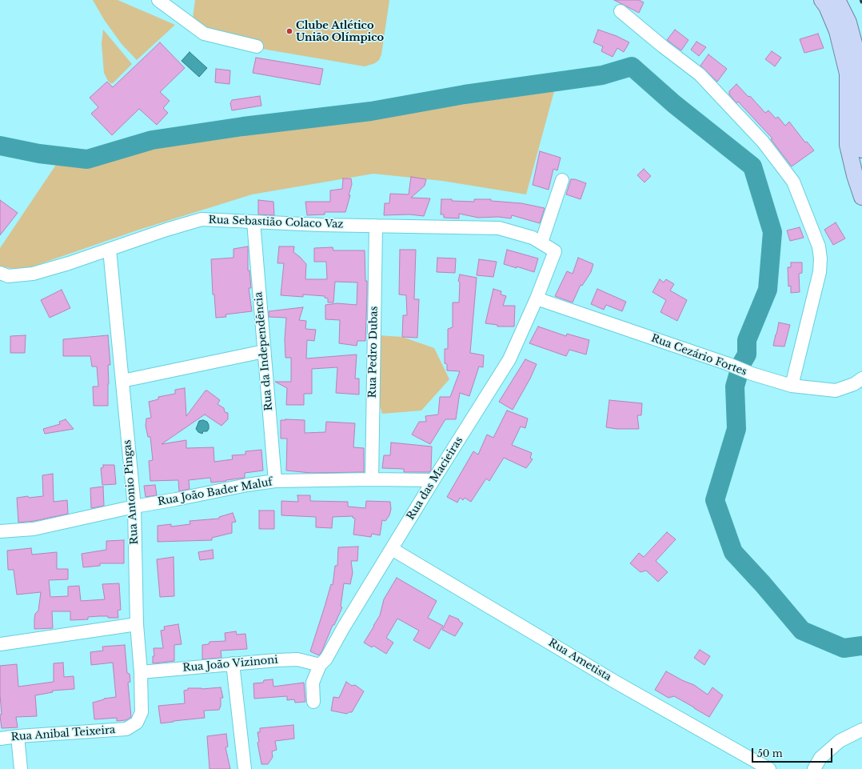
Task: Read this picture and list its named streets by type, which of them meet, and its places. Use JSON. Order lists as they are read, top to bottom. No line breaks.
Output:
{"streets":{"street":["Rua Sebastião Colaco Vaz","Rua da Independência","Rua Pedro Dubas","Rua Cezário Fortes","Rua das Macieiras","Rua Antonio Pingas","Rua João Bader Maluf","Rua Ametista","Rua João Vizinoni","Rua Anibal Teixeira"]},"crossings":[["Rua Sebastião Colaco Vaz","Rua da Independência"],["Rua Sebastião Colaco Vaz","Rua Pedro Dubas"],["Rua Sebastião Colaco Vaz","Rua das Macieiras"],["Rua Sebastião Colaco Vaz","Rua Antonio Pingas"],["Rua da Independência","Rua João Bader Maluf"],["Rua Pedro Dubas","Rua João Bader Maluf"],["Rua Cezário Fortes","Rua das Macieiras"],["Rua das Macieiras","Rua João Bader Maluf"],["Rua das Macieiras","Rua Ametista"],["Rua das Macieiras","Rua João Vizinoni"],["Rua Antonio Pingas","Rua João Bader Maluf"],["Rua Antonio Pingas","Rua João Vizinoni"],["Rua Antonio Pingas","Rua Anibal Teixeira"]],"places":["Clube Atlético União Olímpico"],"scale_bar":"50 m"}
